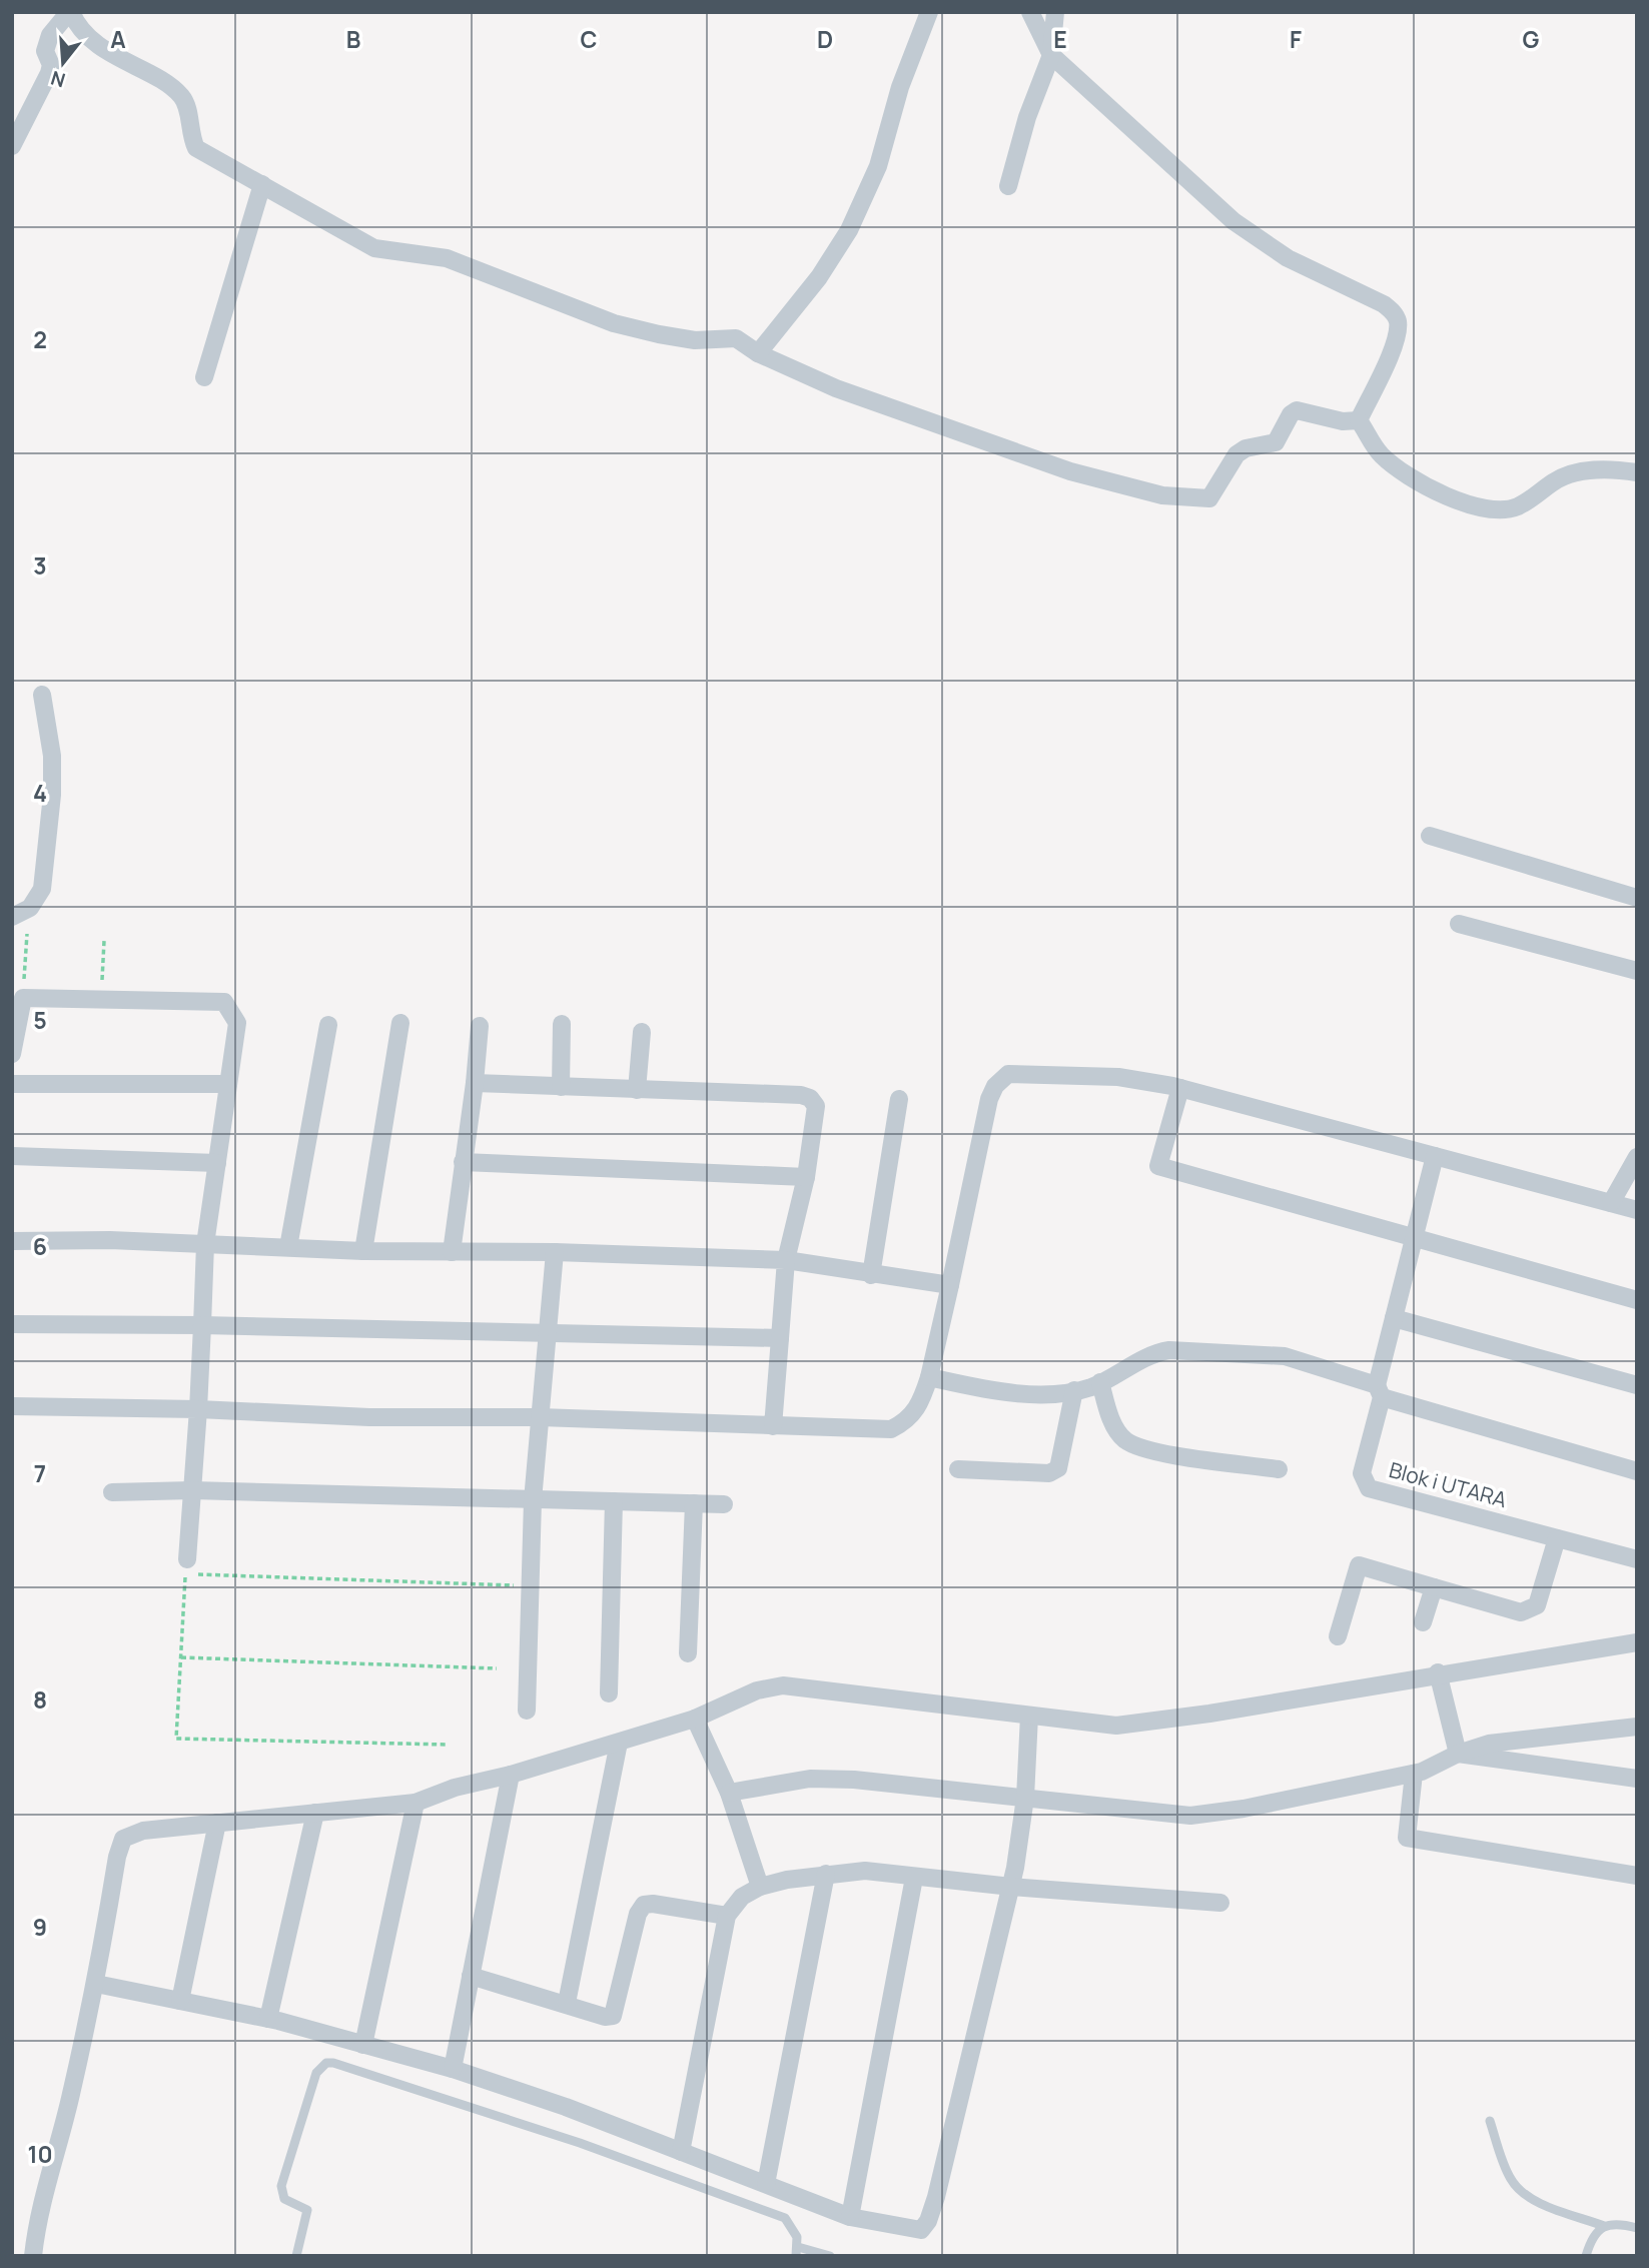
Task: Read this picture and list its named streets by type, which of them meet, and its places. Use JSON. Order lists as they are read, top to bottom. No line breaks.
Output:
{"streets":{"street":["Blok i UTARA"]},"north":"bottom","grid":{"columns":["A","B","C","D","E","F","G"],"rows":["2","3","4","5","6","7","8","9","10"]}}
